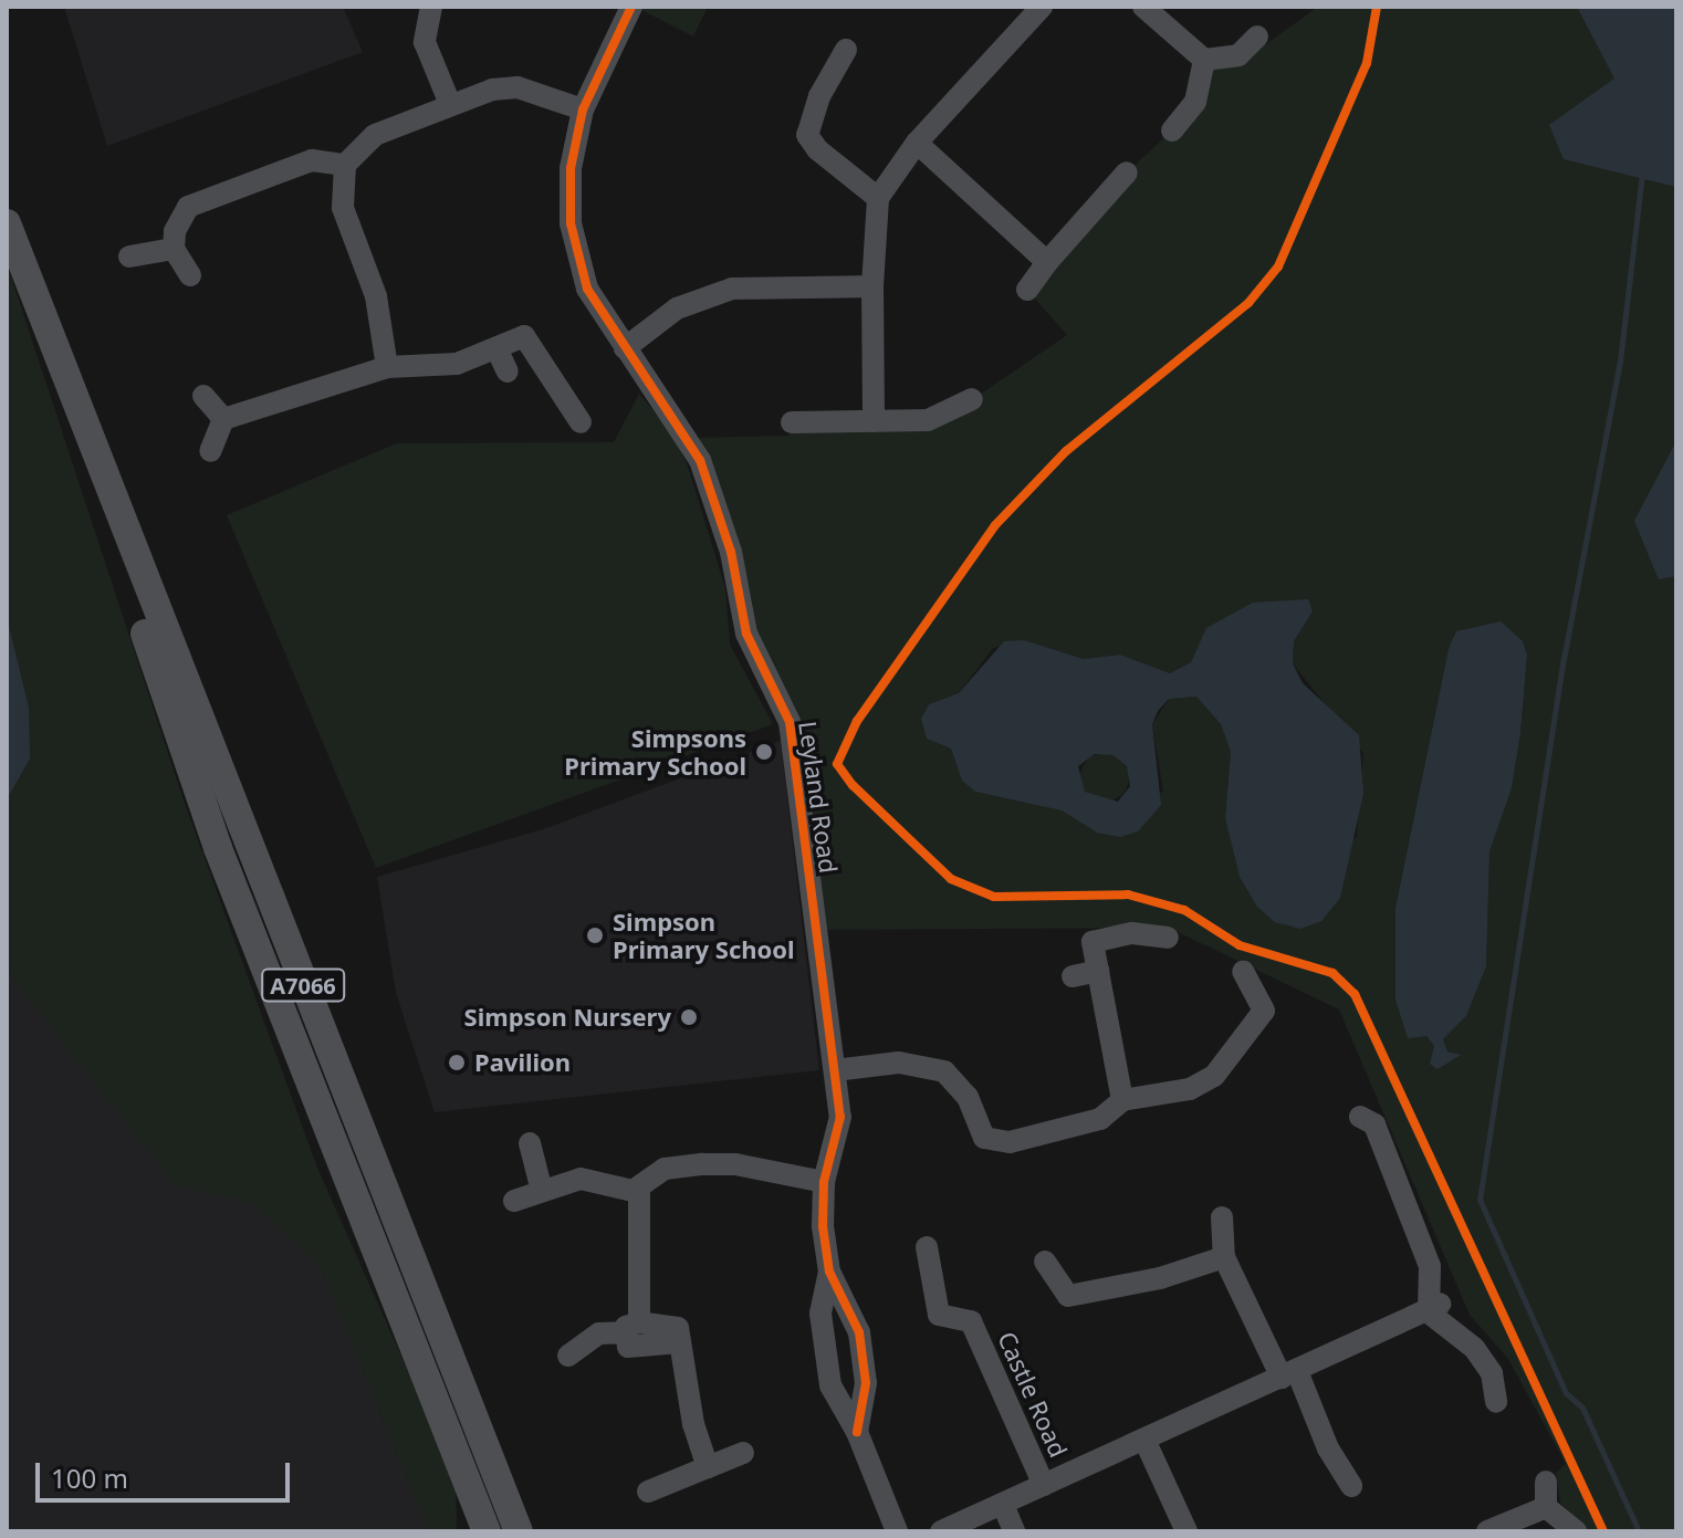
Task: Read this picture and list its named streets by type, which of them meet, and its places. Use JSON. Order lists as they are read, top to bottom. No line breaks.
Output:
{"streets":{"main road":["A7066"],"street":["Leyland Road","Castle Road"]},"places":["Simpsons Primary School","Simpson Primary School","Simpson Nursery","Pavilion"],"scale_bar":"100 m"}
